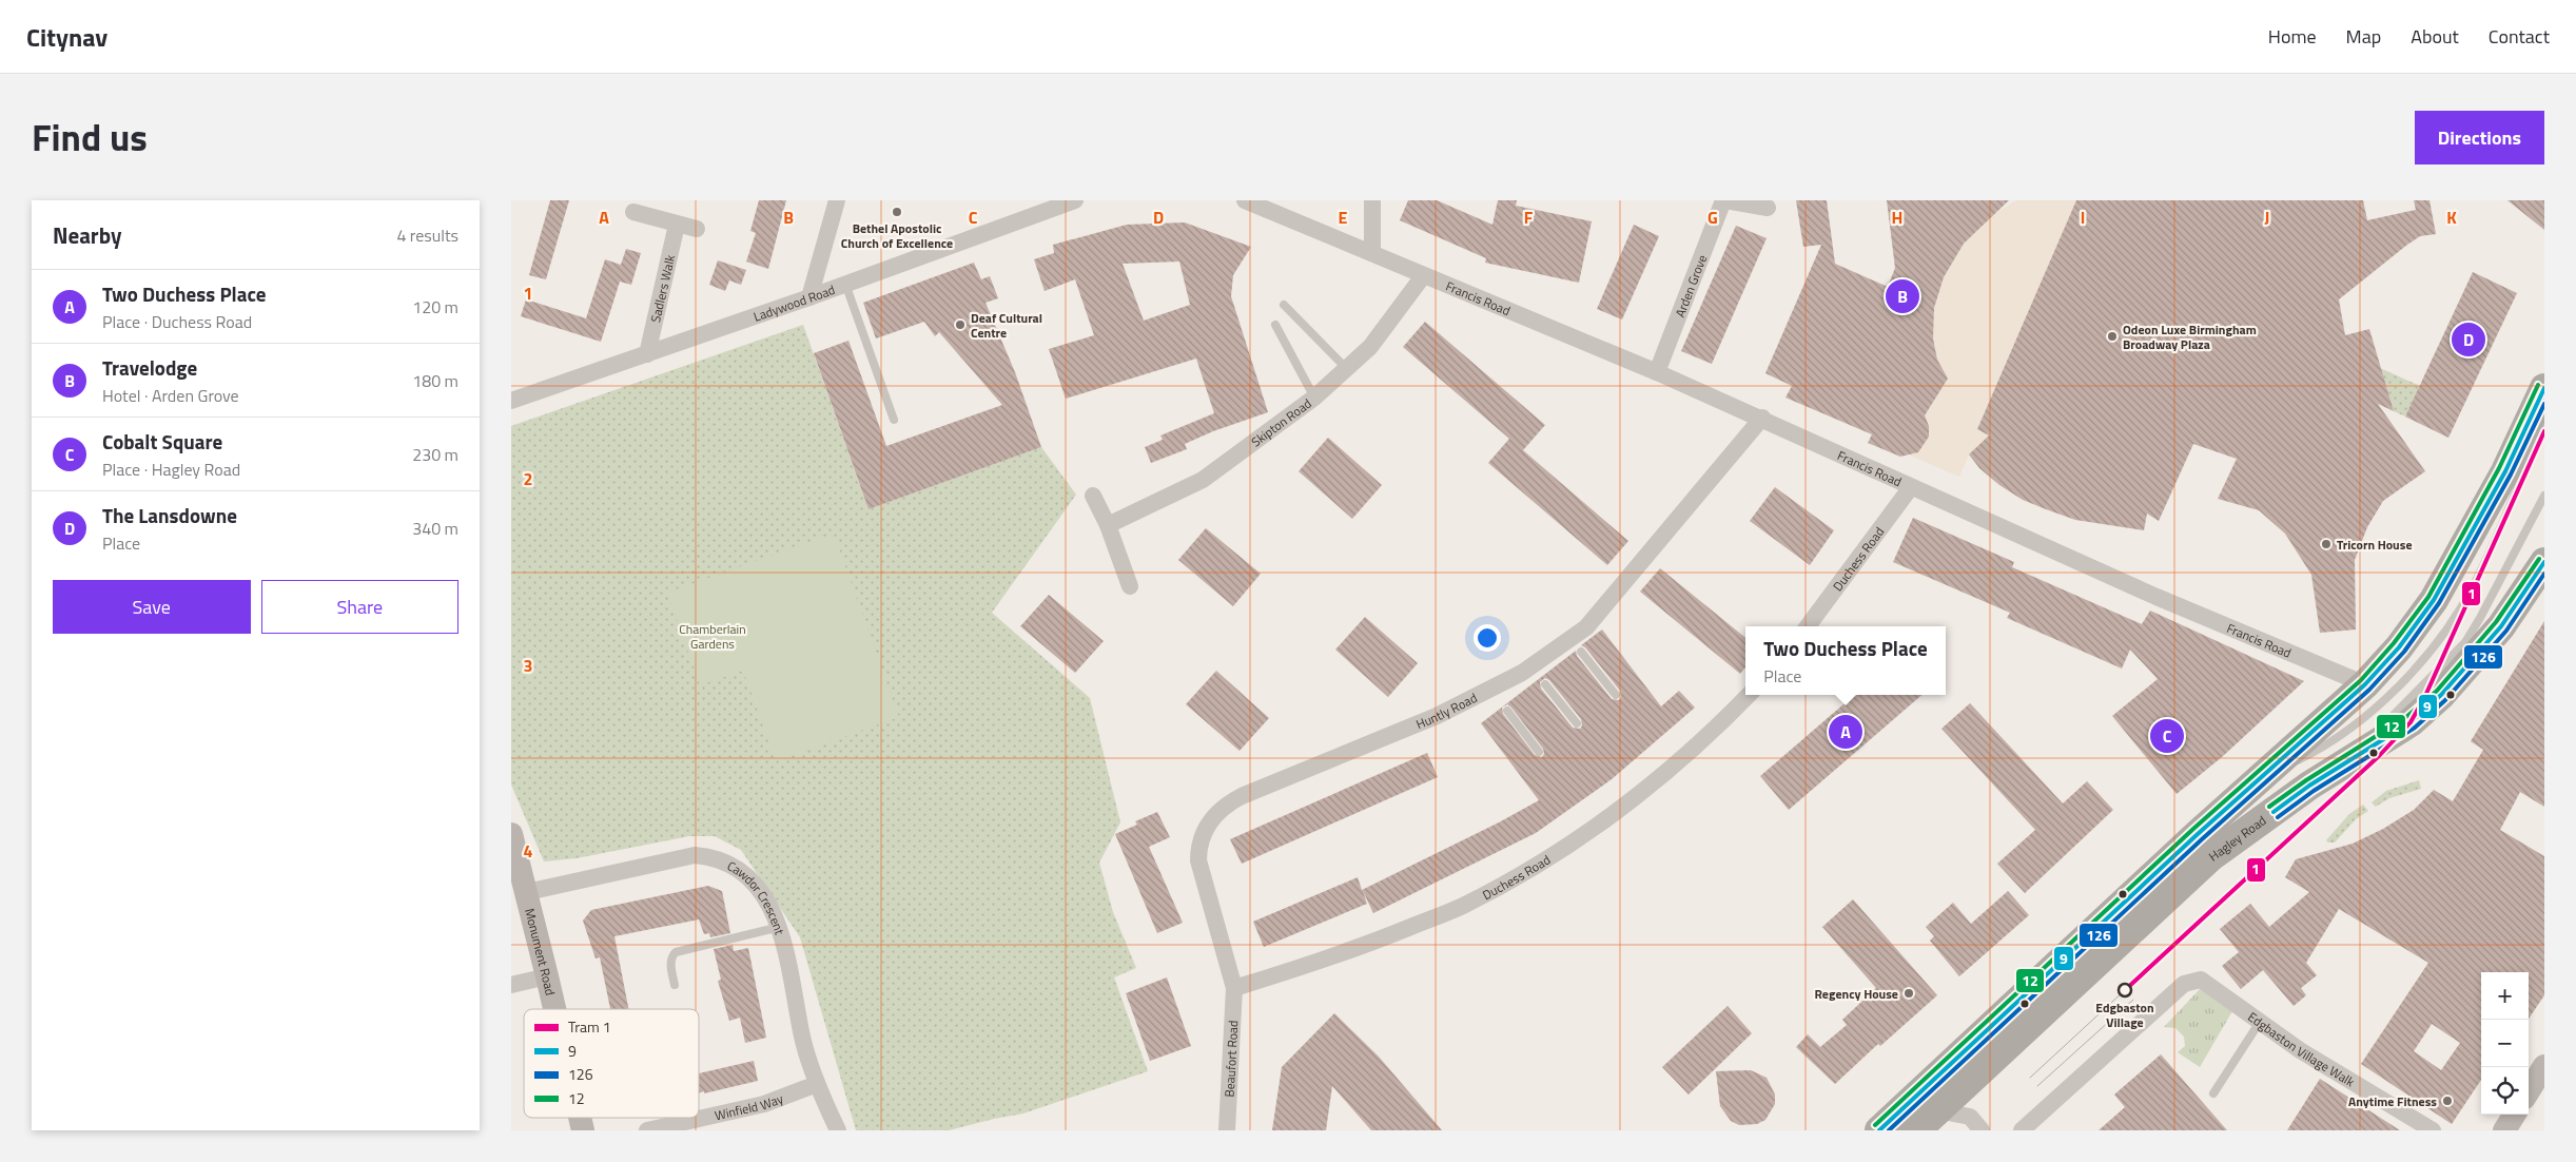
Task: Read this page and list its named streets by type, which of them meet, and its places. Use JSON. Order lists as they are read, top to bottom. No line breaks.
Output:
{"streets":{"highway":["Hagley Road"],"main road":["Monument Road"],"street":["Arden Grove","Sadlers Walk","Francis Road","Ladywood Road","Skipton Road","Duchess Road","Huntly Road","Cawdor Crescent","Edgbaston Village Walk","Beaufort Road","Winfield Way"]},"crossings":[["Arden Grove","Francis Road"],["Sadlers Walk","Ladywood Road"],["Francis Road","Skipton Road"],["Francis Road","Duchess Road"],["Francis Road","Huntly Road"],["Francis Road","Hagley Road"],["Duchess Road","Huntly Road"],["Duchess Road","Beaufort Road"],["Huntly Road","Beaufort Road"],["Cawdor Crescent","Monument Road"],["Cawdor Crescent","Winfield Way"]],"parks":["Chamberlain Gardens"],"places":["Bethel Apostolic Church of Excellence","Deaf Cultural Centre","Odeon Luxe Birmingham Broadway Plaza","Tricorn House","Edgbaston Village","Regency House","Anytime Fitness"],"lines":["transit line 12","transit line 9","transit line 126","tram line 1"],"legend":["Tram 1","9","126","12"],"page":{"header":"Citynav","nav":["Home","Map","About","Contact"],"title":"Find us","buttons":["Directions",["Save","Share"]],"heading":["Nearby","4 results"],"list":[{"mark":"A","name":"Two Duchess Place","note":"Place · Duchess Road","value":"120 m"},{"mark":"B","name":"Travelodge","note":"Hotel · Arden Grove","value":"180 m"},{"mark":"C","name":"Cobalt Square","note":"Place · Hagley Road","value":"230 m"},{"mark":"D","name":"The Lansdowne","note":"Place","value":"340 m"}],"pins":["B","D","A","C"],"popup":["Two Duchess Place","Place"],"map_buttons":["+","−"]},"grid":{"columns":["A","B","C","D","E","F","G","H","I","J","K"],"rows":["1","2","3","4"]}}
